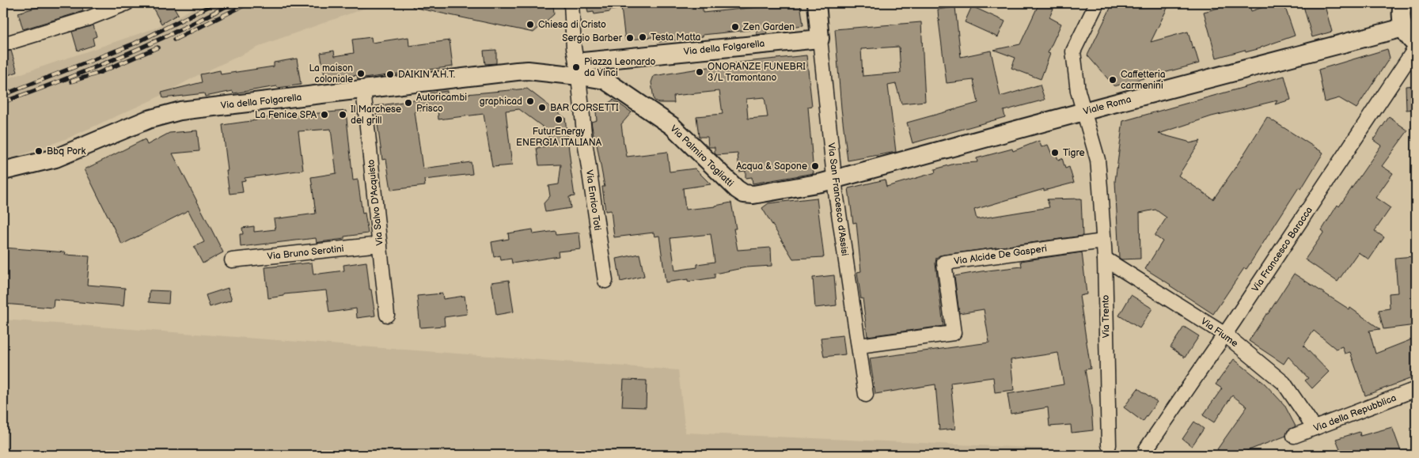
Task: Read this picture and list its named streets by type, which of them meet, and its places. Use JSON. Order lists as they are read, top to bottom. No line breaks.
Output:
{"streets":{"street":["Via della Folgarella","Viale Roma","Via Palmiro Togliatti","Via San Francesco d'Assisi","Via Enrico Toti","Via Salvo D'Acquisto","Via Francesco Baracca","Via Bruno Serotini","Via Alcide De Gasperi","Via Trento","Via Fiume","Via della Repubblica"]},"crossings":[["Via della Folgarella","Via San Francesco d'Assisi"],["Via della Folgarella","Via Enrico Toti"],["Via della Folgarella","Via Salvo D'Acquisto"],["Viale Roma","Via Palmiro Togliatti"],["Viale Roma","Via San Francesco d'Assisi"],["Viale Roma","Via Trento"],["Via Palmiro Togliatti","Via San Francesco d'Assisi"],["Via San Francesco d'Assisi","Via Alcide De Gasperi"],["Via Salvo D'Acquisto","Via Bruno Serotini"],["Via Francesco Baracca","Via Fiume"],["Via Alcide De Gasperi","Via Trento"],["Via Trento","Via Fiume"],["Via Fiume","Via della Repubblica"]],"places":["Chiesa di Cristo","Zen Garden","Testa Matta","Sergio Barber","Piazza Leonardo da Vinci","ONORANZE FUNEBRI 3/L Tramontano","La maison coloniale","DAIKIN A.H.T.","Caffetteria carmenini","graphicad","Autoricambi Prisco","BAR CORSETTI","La Fenice SPA","Il Marchese del grill","FuturEnergy ENERGIA ITALIANA","Bbq Pork","Tigre","Acqua & Sapone"]}
